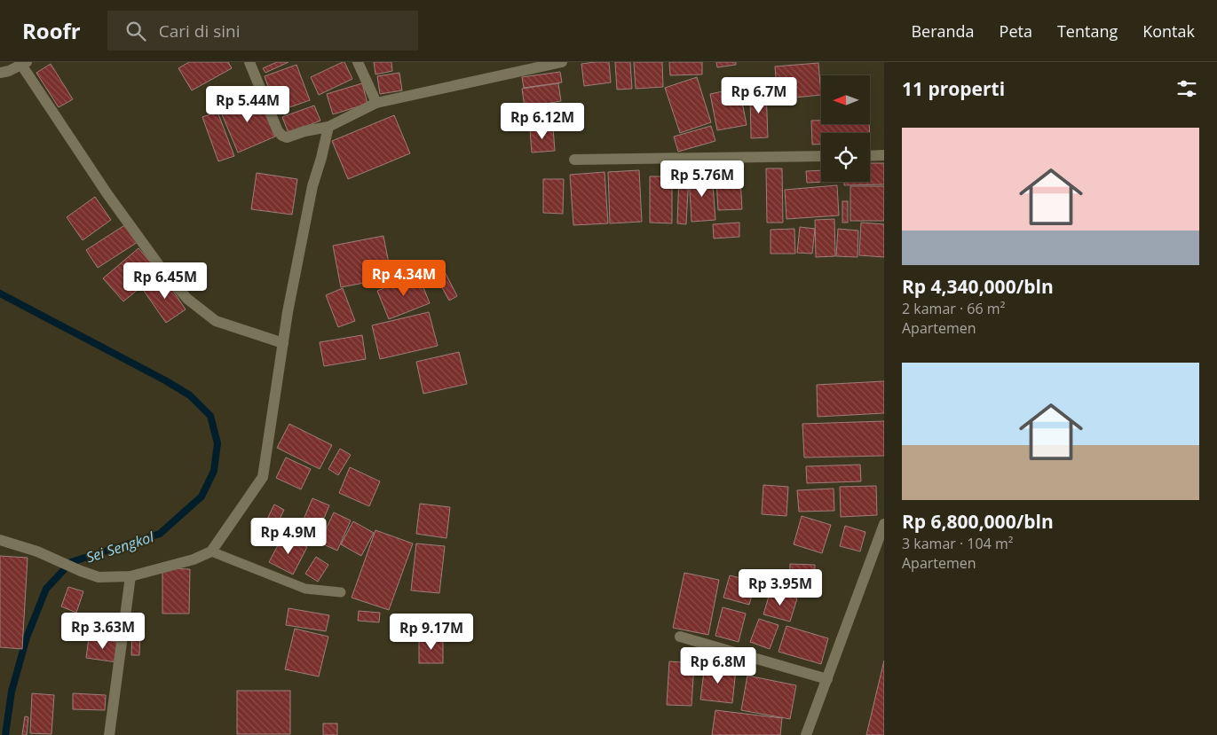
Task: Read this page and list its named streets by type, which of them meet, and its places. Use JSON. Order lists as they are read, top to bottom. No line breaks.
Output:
{"water":["Sei Sengkol"],"north":"left","page":{"header":"Roofr","search":"Cari di sini","nav":["Beranda","Peta","Tentang","Kontak"],"heading":"11 properti","price":["Rp 6.7M","Rp 5.44M","Rp 6.12M","Rp 5.76M","Rp 4.34M","Rp 6.45M","Rp 4.9M","Rp 3.95M","Rp 3.63M","Rp 9.17M","Rp 6.8M"],"list":[{"name":"Rp 4,340,000/bln","note":"2 kamar · 66 m² · Apartemen"},{"name":"Rp 6,800,000/bln","note":"3 kamar · 104 m² · Apartemen"}]}}
